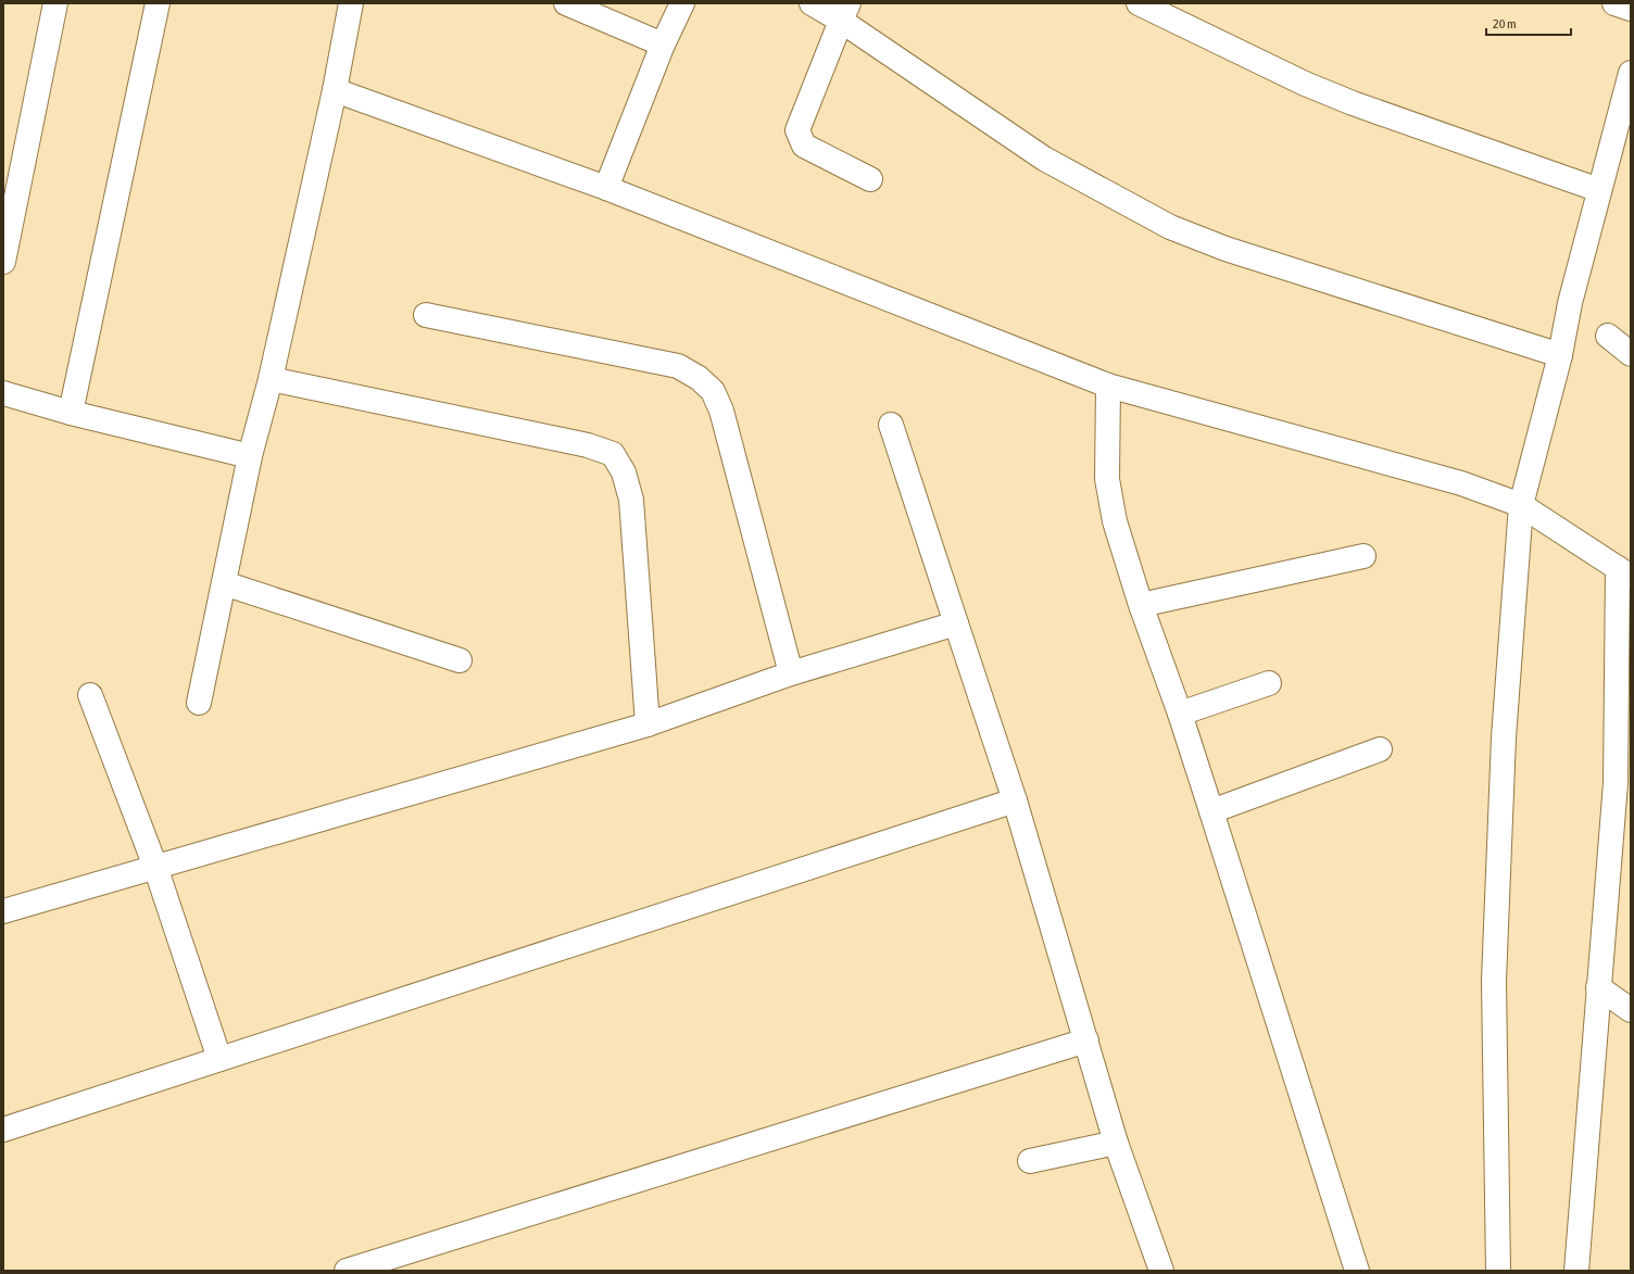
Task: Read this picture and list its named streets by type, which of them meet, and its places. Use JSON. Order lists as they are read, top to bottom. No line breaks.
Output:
{"scale_bar":"20 m"}
